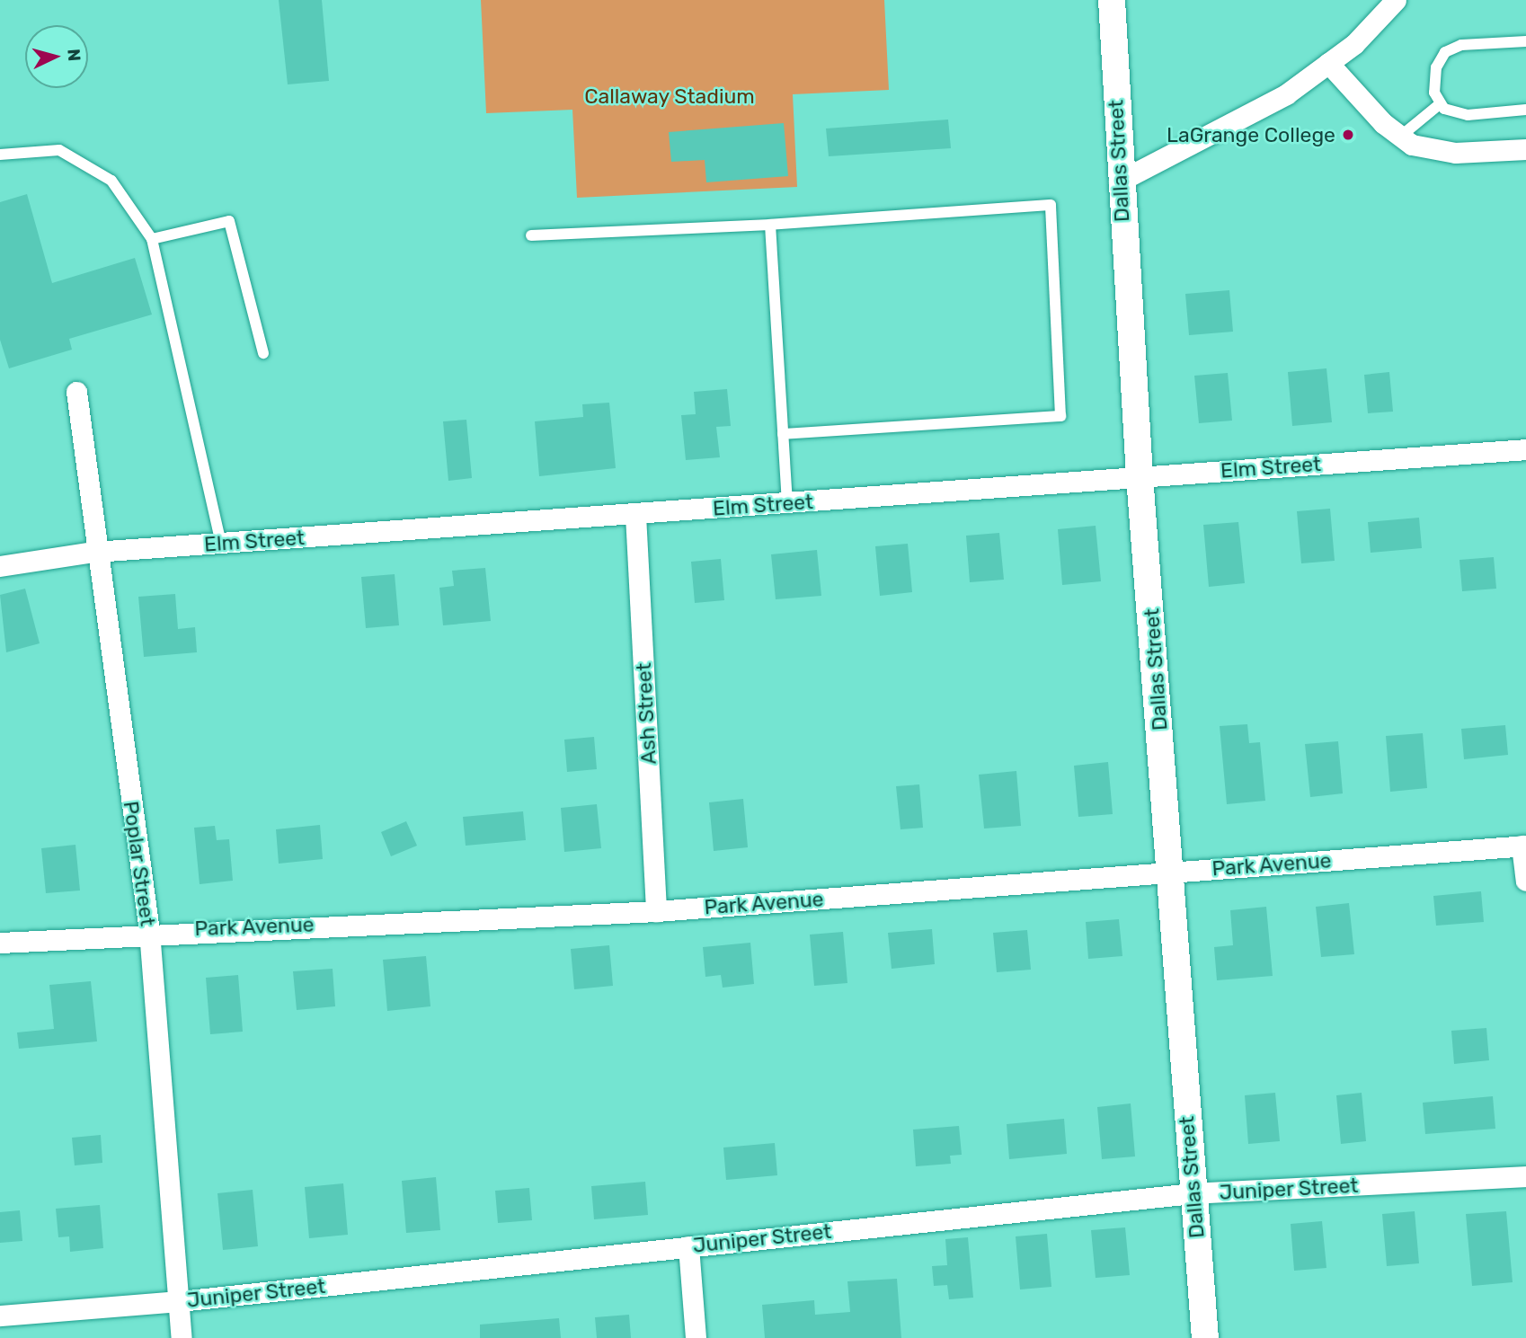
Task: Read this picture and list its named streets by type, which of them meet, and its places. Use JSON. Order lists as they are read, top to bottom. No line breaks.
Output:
{"streets":{"street":["Dallas Street","Elm Street","Ash Street","Poplar Street","Park Avenue","Juniper Street"]},"crossings":[["Dallas Street","Elm Street"],["Dallas Street","Park Avenue"],["Dallas Street","Juniper Street"],["Elm Street","Ash Street"],["Elm Street","Poplar Street"],["Ash Street","Park Avenue"],["Poplar Street","Park Avenue"],["Poplar Street","Juniper Street"]],"parks":["Callaway Stadium"],"places":["LaGrange College"],"north":"right"}
